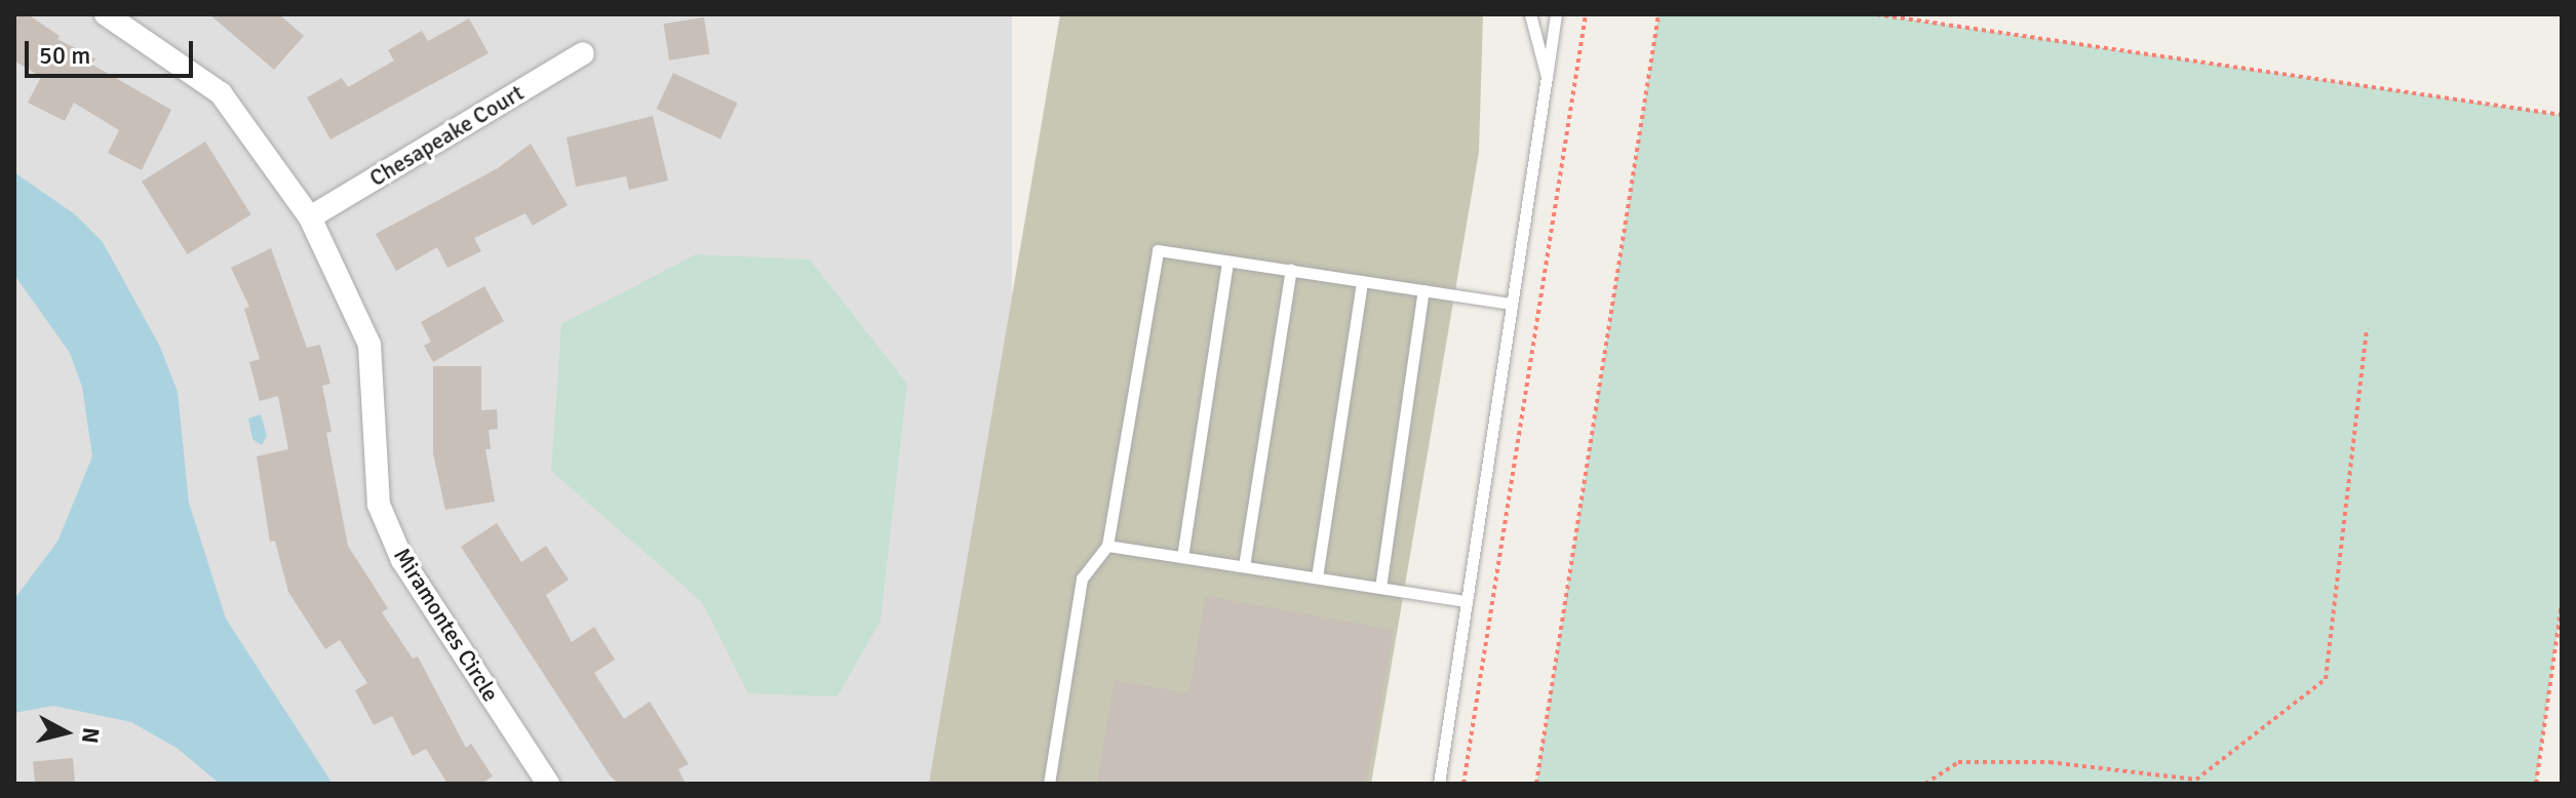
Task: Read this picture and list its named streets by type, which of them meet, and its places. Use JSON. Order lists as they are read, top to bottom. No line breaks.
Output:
{"streets":{"street":["Chesapeake Court","Miramontes Circle"]},"crossings":[["Chesapeake Court","Miramontes Circle"]],"scale_bar":"50 m","north":"right"}
